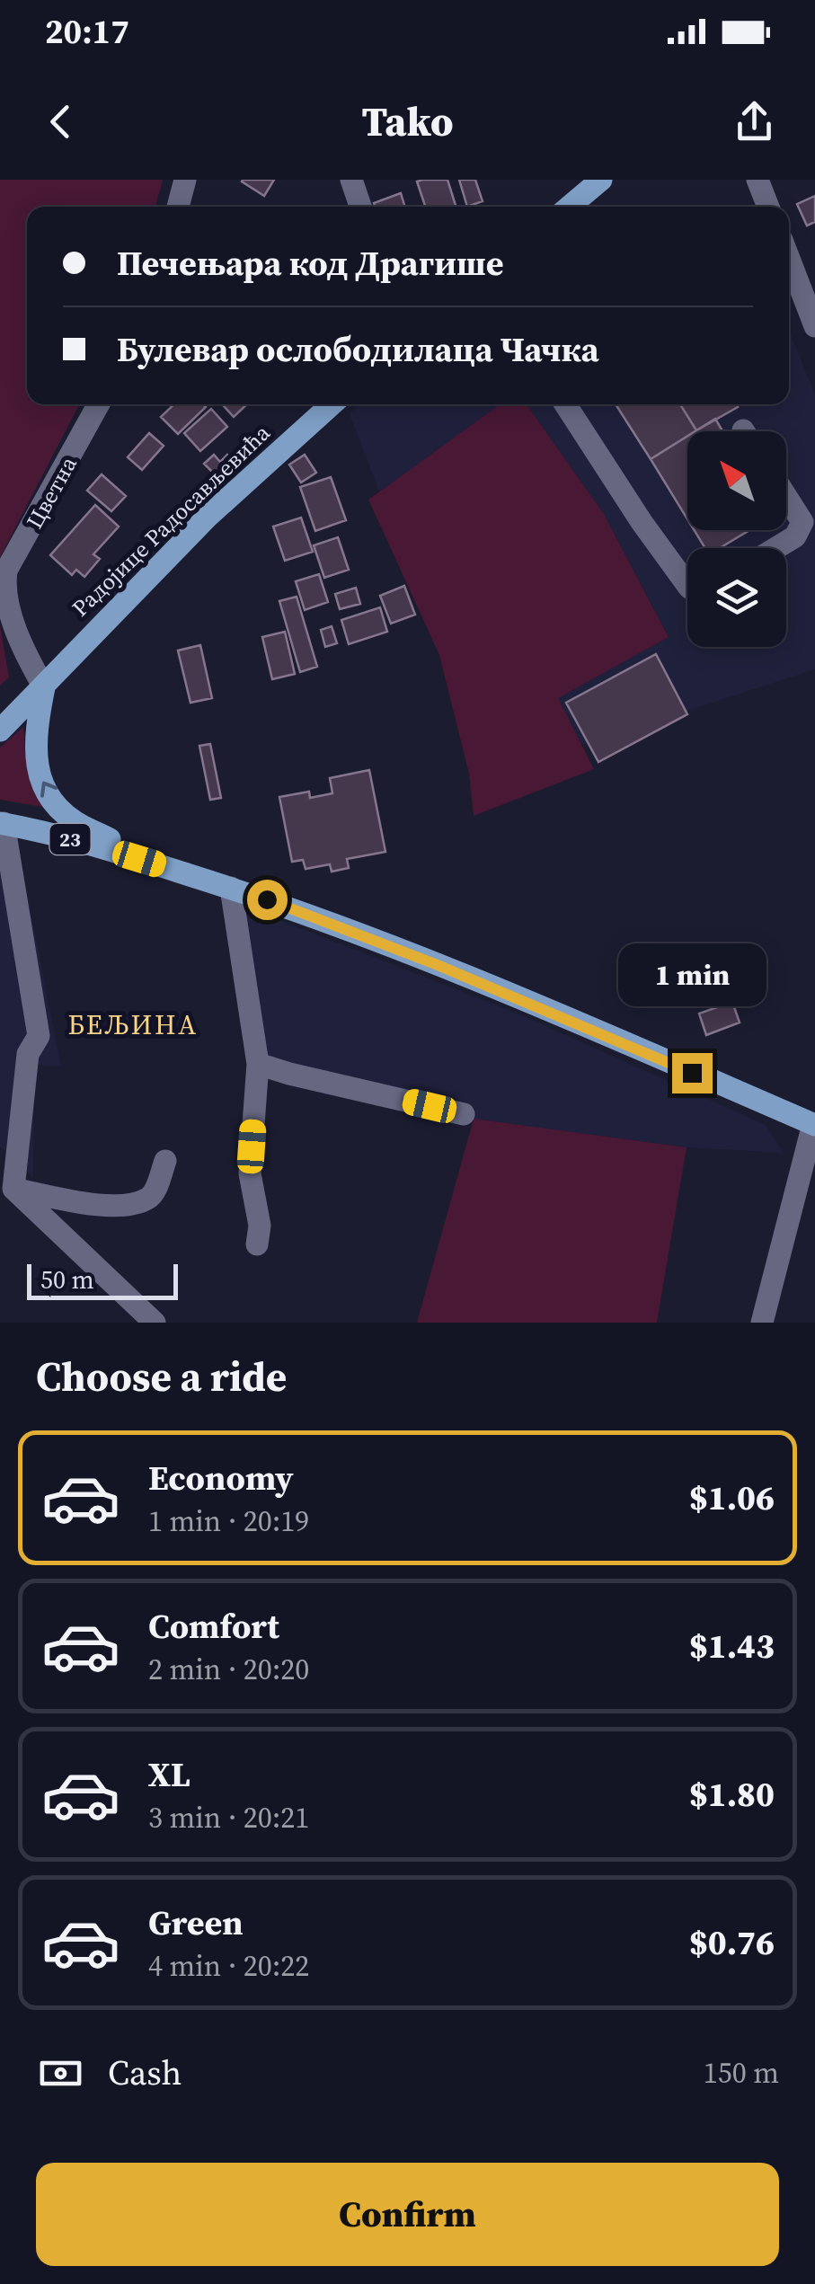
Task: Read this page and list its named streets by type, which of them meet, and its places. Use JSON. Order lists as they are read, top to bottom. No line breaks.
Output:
{"streets":{"main road":["Радојице Радосављевића","23"],"street":["Цветна"]},"crossings":[["Цветна","Радојице Радосављевића"]],"districts":["БЕЉИНА"],"scale_bar":"50 m","north":"top left","page":{"status":"20:17","header":"Tako","banner":["Печењара код Драгише","Булевар ослободилаца Чачка"],"bubble":"1 min","scale":"50 m","heading":"Choose a ride","list":[{"name":"Economy","note":"1 min · 20:19","value":"$1.06"},{"name":"Comfort","note":"2 min · 20:20","value":"$1.43"},{"name":"XL","note":"3 min · 20:21","value":"$1.80"},{"name":"Green","note":"4 min · 20:22","value":"$0.76"}],"pay":["Cash","150 m"],"buttons":"Confirm"}}
